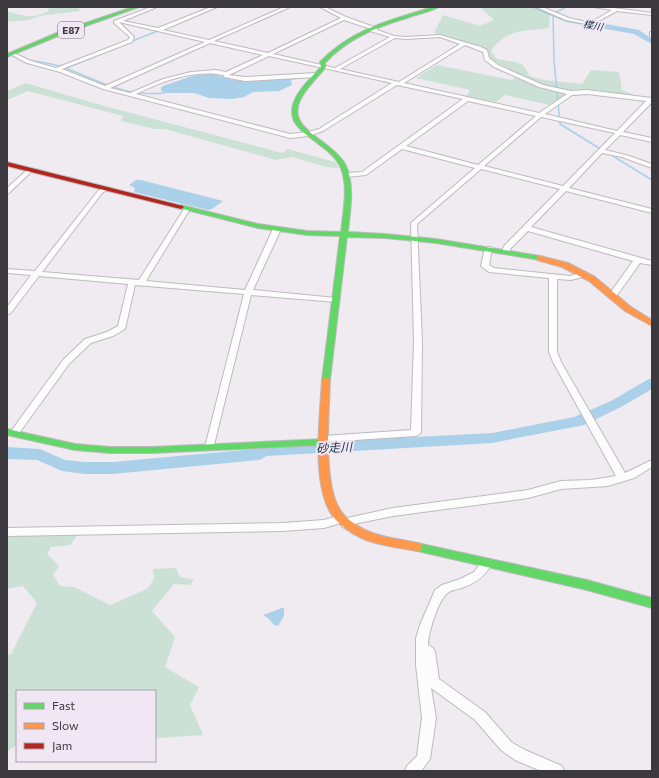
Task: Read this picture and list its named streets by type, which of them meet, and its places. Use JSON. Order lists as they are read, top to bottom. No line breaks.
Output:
{"streets":{"main road":["E87"]},"water":["楪川","砂走川"],"legend":["Fast","Slow","Jam"]}
